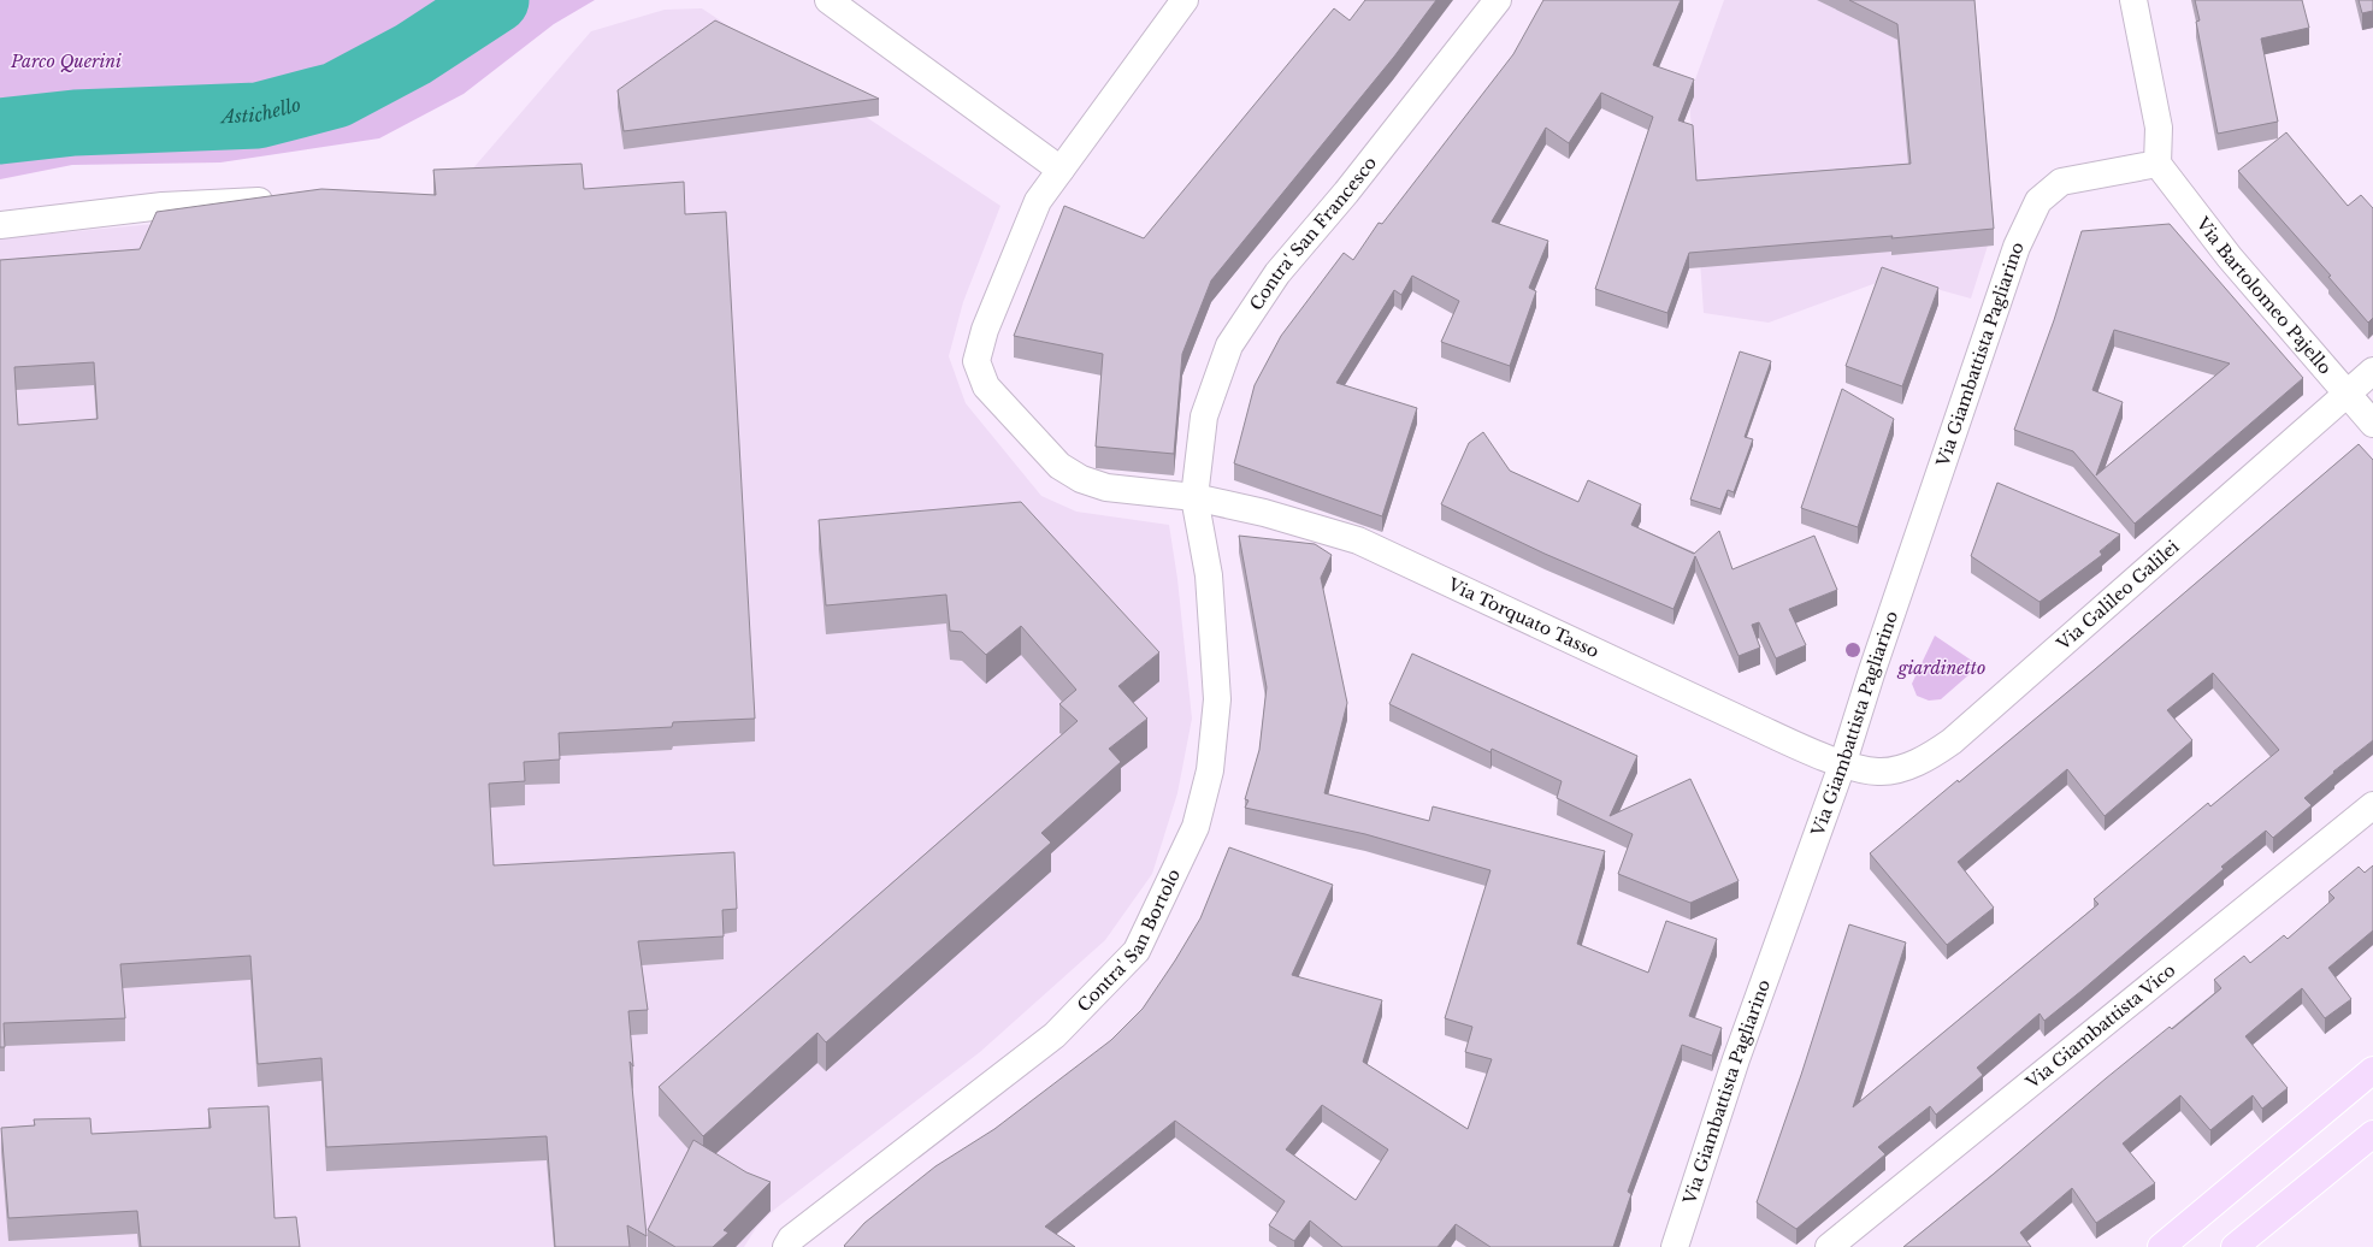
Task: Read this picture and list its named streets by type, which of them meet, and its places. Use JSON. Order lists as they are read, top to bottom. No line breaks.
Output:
{"streets":{"street":["Contra' San Francesco","Via Bartolomeo Pajello","Via Giambattista Pagliarino","Via Galileo Galilei","Via Torquato Tasso","Contra' San Bortolo","Via Giambattista Vico"]},"crossings":[["Contra' San Francesco","Via Torquato Tasso"],["Contra' San Francesco","Contra' San Bortolo"],["Via Bartolomeo Pajello","Via Giambattista Pagliarino"],["Via Bartolomeo Pajello","Via Galileo Galilei"],["Via Giambattista Pagliarino","Via Galileo Galilei"],["Via Giambattista Pagliarino","Via Torquato Tasso"],["Via Galileo Galilei","Via Torquato Tasso"],["Via Torquato Tasso","Contra' San Bortolo"]],"water":["Astichello"],"parks":["Parco Querini","giardinetto"]}
